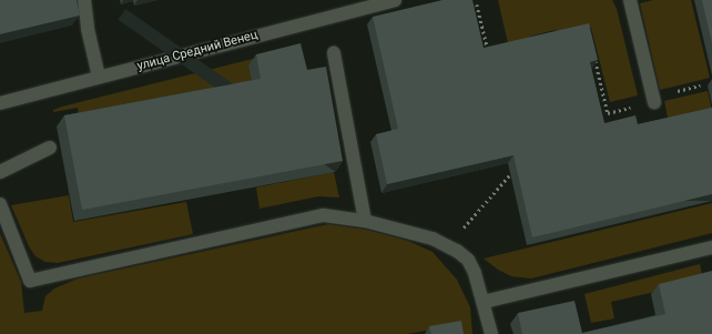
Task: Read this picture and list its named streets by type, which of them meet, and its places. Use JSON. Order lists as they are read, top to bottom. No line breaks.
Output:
{"streets":{"street":["улица Средний Венец"]}}
